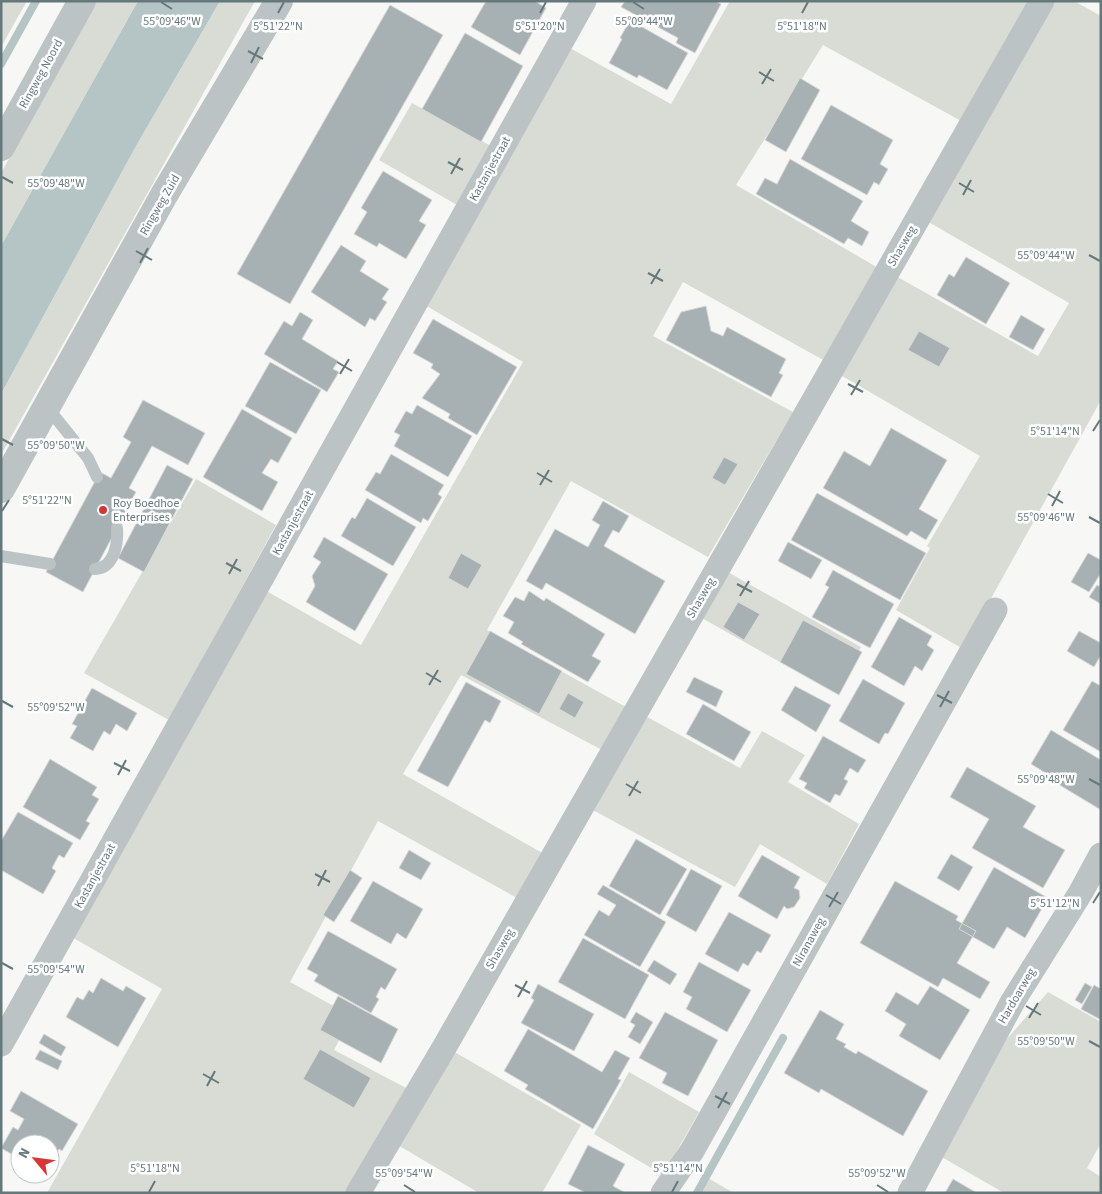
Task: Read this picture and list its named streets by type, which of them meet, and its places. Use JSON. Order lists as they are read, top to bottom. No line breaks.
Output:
{"streets":{"street":["Ringweg Noord","Kastanjestraat","Ringweg Zuid","Shasweg","Niranaweg","Hardoarweg"]},"places":["Roy Boedhoe Enterprises"],"north":"top left","coordinates":["55°09'46\"W","55°09'44\"W","5°51'22\"N","5°51'20\"N","5°51'18\"N","55°09'48\"W","5°51'14\"N","55°09'50\"W","55°09'52\"W","5°51'12\"N","55°09'54\"W"]}
